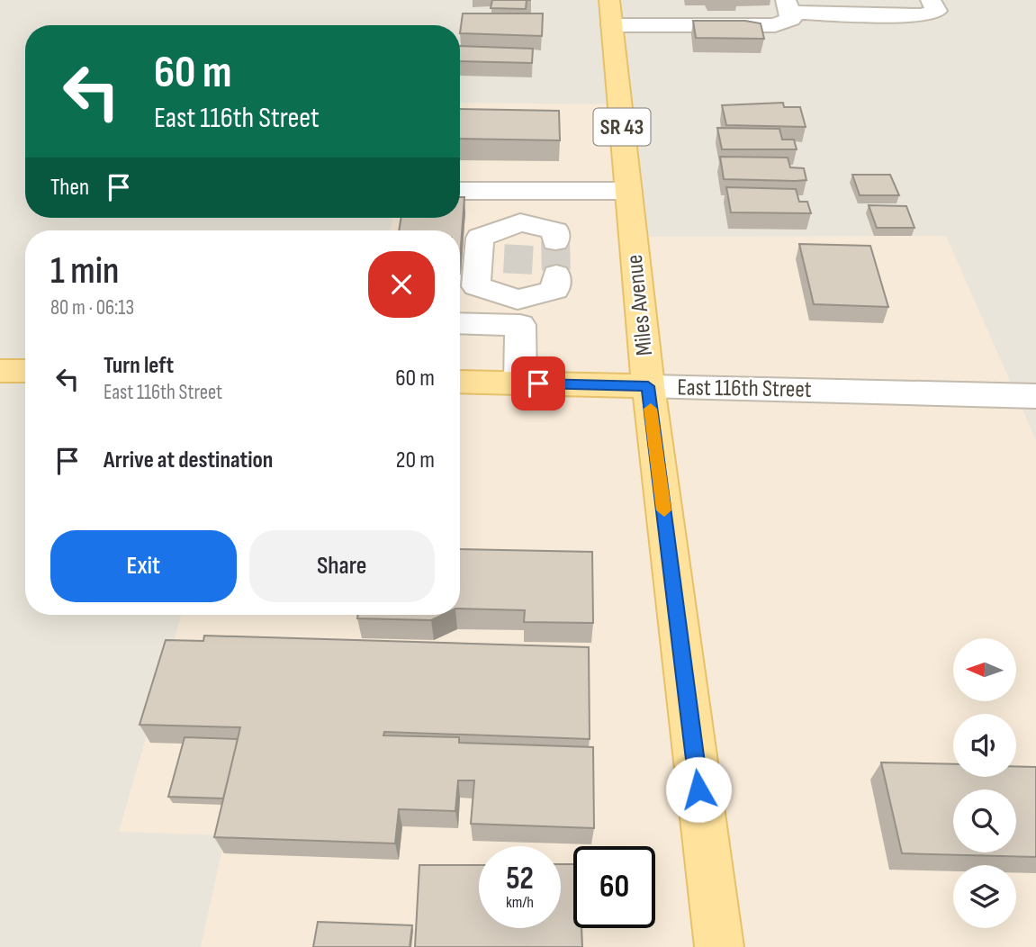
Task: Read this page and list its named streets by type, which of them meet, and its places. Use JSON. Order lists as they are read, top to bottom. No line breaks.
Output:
{"streets":{"main road":["SR 43","Miles Avenue","East 116th Street"]},"crossings":[["Miles Avenue","East 116th Street"]],"north":"left","page":{"turn":["60 m","East 116th Street"],"then":"Then","heading":["1 min","80 m · 06:13"],"list":[{"name":"Turn left","note":"East 116th Street","value":"60 m"},{"name":"Arrive at destination","value":"20 m"}],"buttons":["Exit","Share"],"speed":"52 km/h","limit":"60"}}
